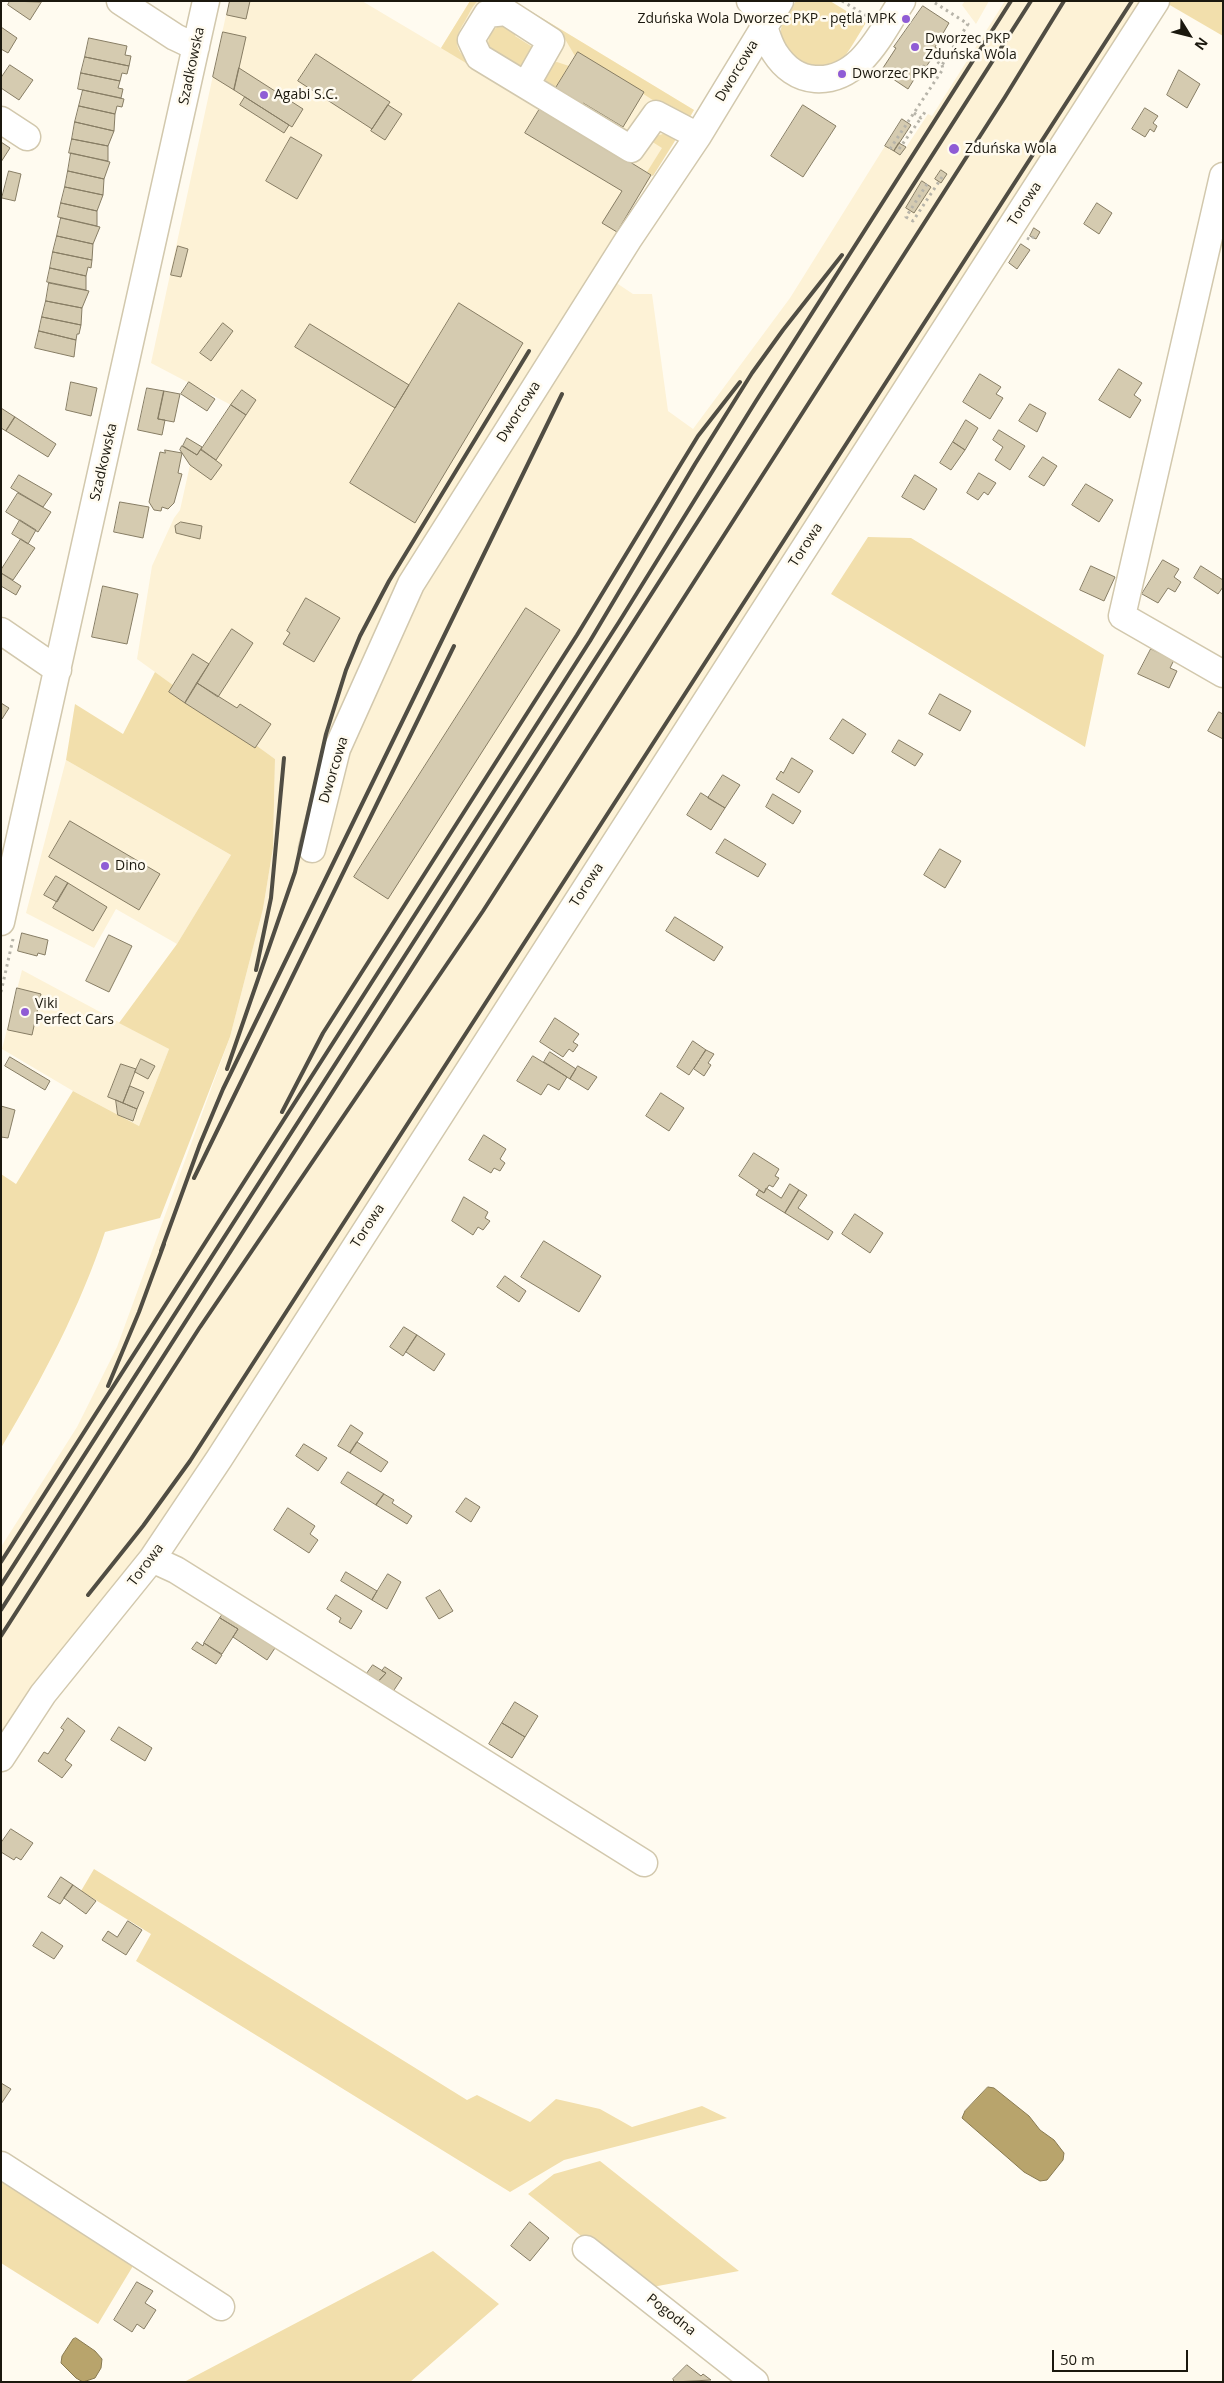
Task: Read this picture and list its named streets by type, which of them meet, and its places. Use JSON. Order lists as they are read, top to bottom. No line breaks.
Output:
{"streets":{"street":["Szadkowska","Dworcowa","Torowa","Pogodna"]},"places":["Zduńska Wola Dworzec PKP - pętla MPK","Dworzec PKP Zduńska Wola","Dworzec PKP","Agabi S.C.","Zduńska Wola","Dino","Viki Perfect Cars"],"scale_bar":"50 m","north":"bottom right"}
